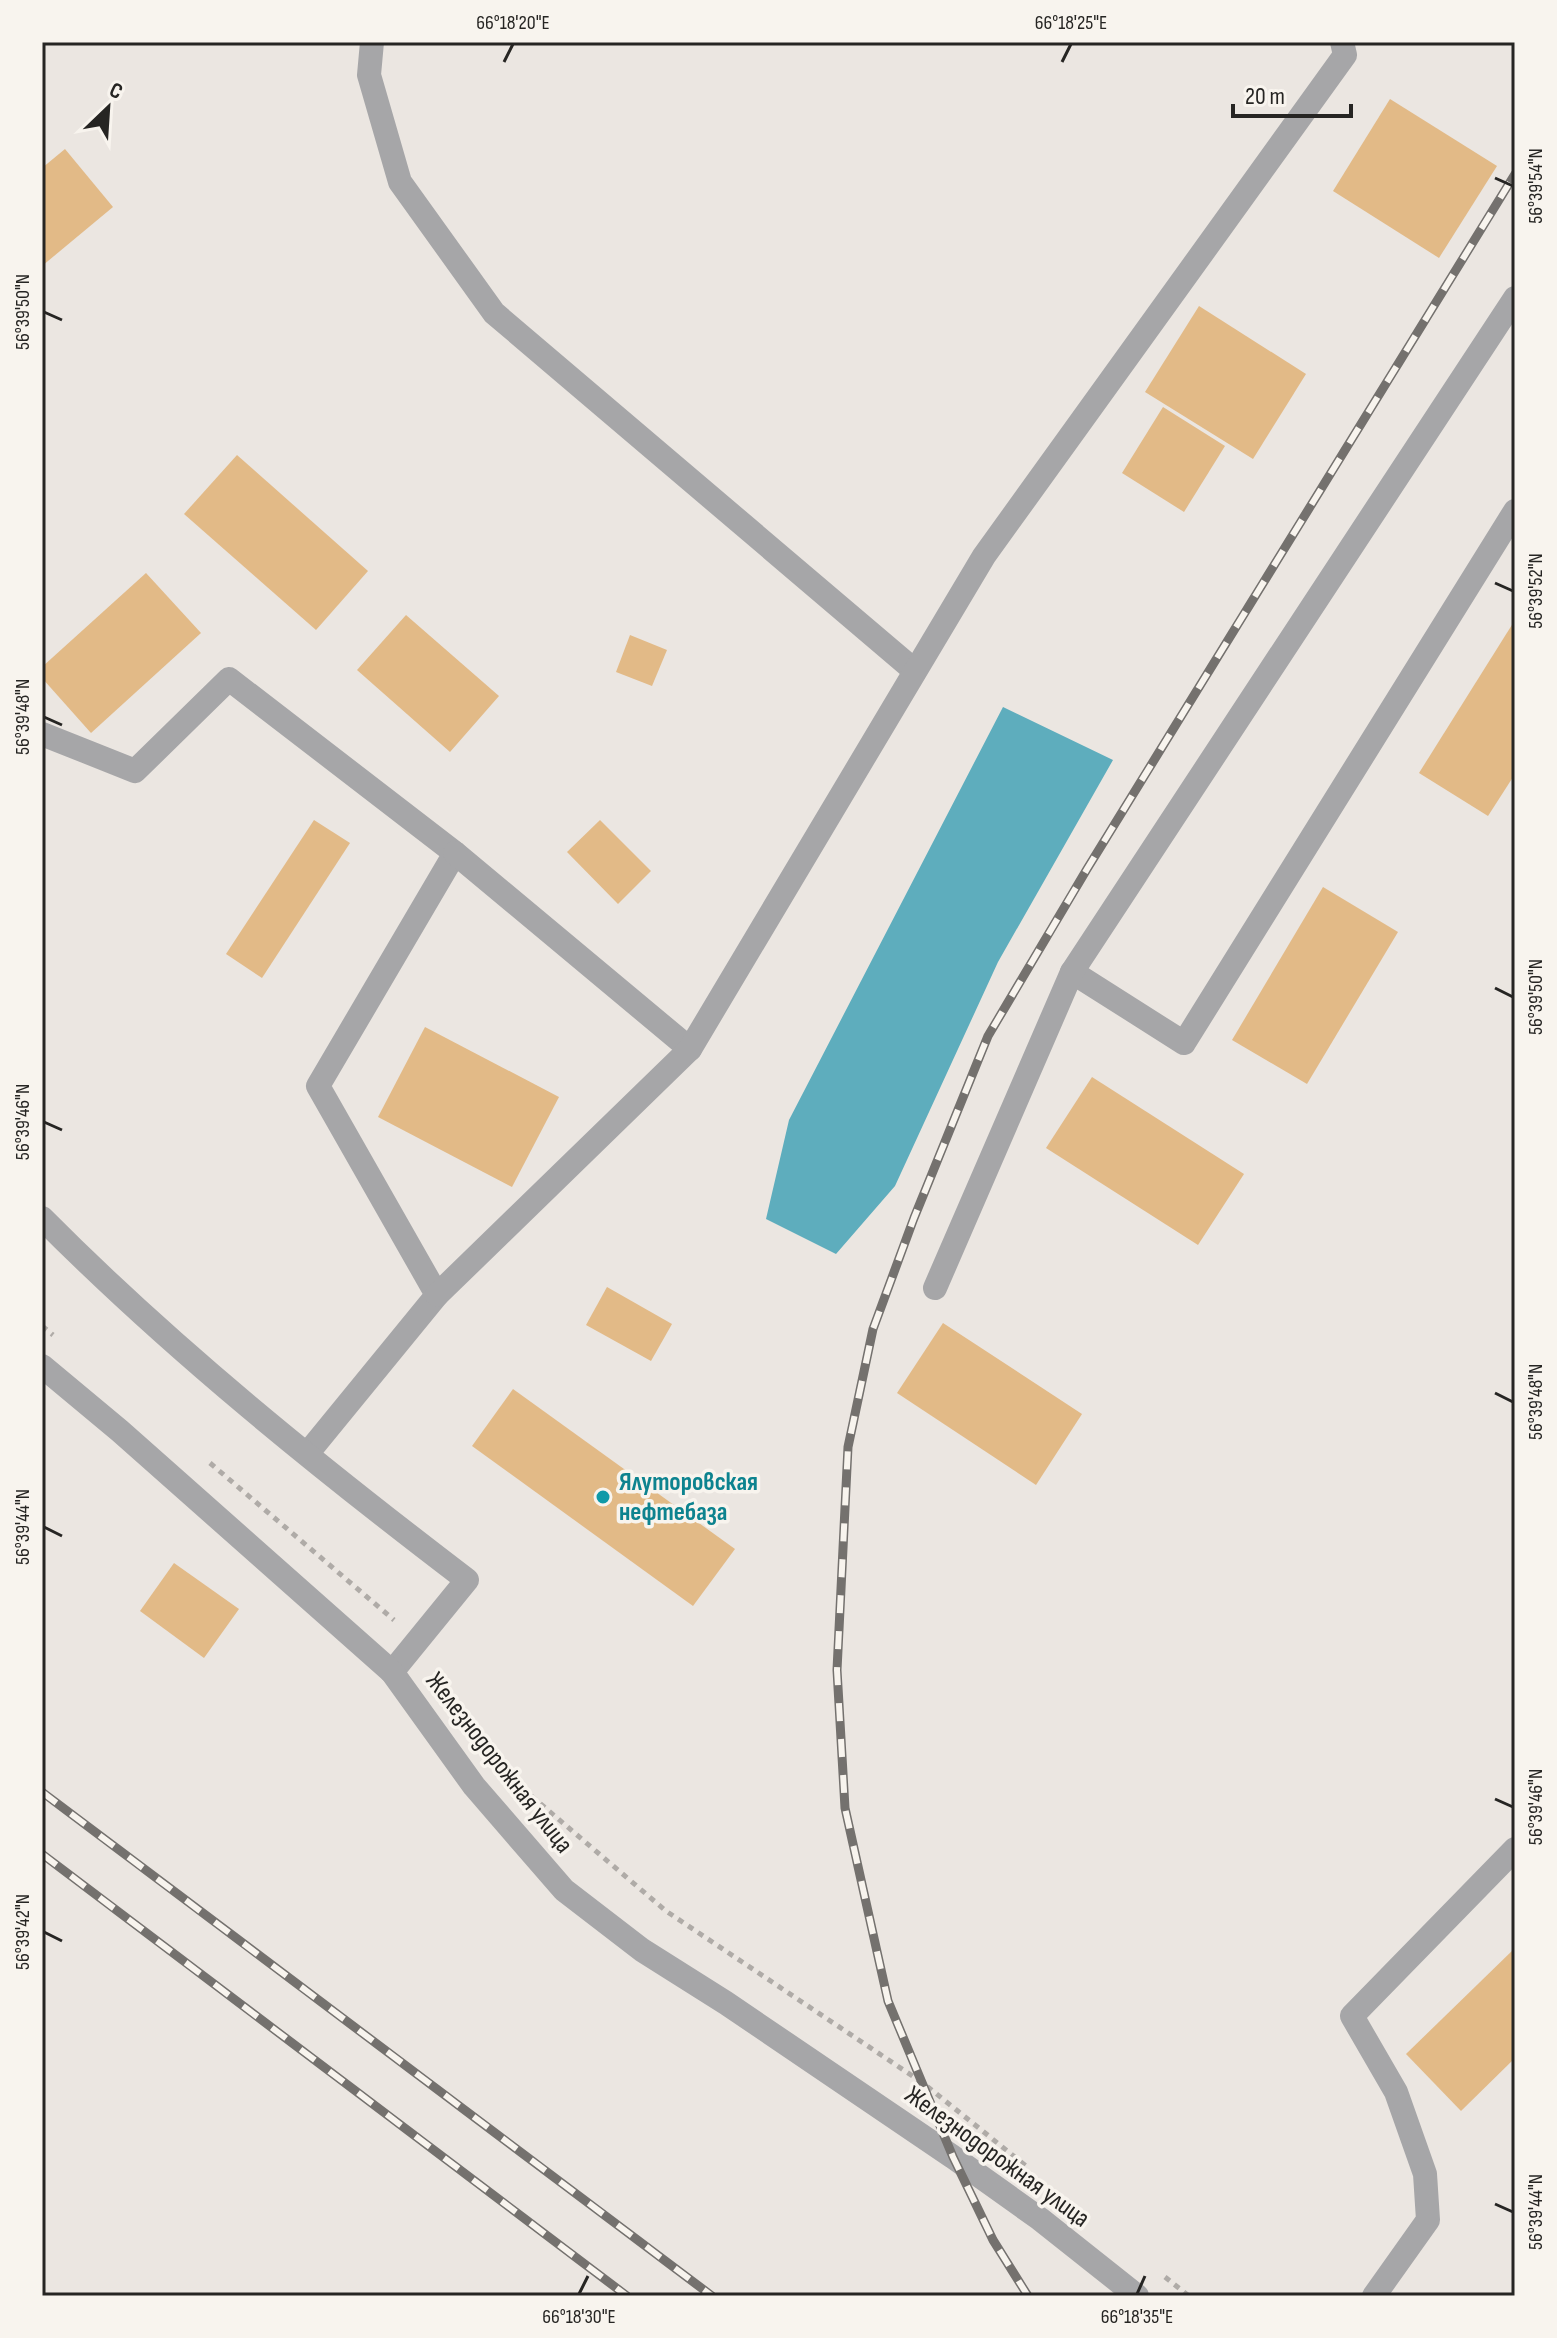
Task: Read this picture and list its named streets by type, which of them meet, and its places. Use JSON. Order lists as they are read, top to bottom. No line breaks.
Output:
{"streets":{"street":["Железнодорожная улица"]},"places":["Ялуторовская нефтебаза"],"scale_bar":"20 m","north":"top right","coordinates":["66°18'20\"E","66°18'25\"E","56°39'54\"N","56°39'50\"N","56°39'52\"N","56°39'48\"N","56°39'46\"N","56°39'44\"N","56°39'42\"N","66°18'30\"E","66°18'35\"E"]}
